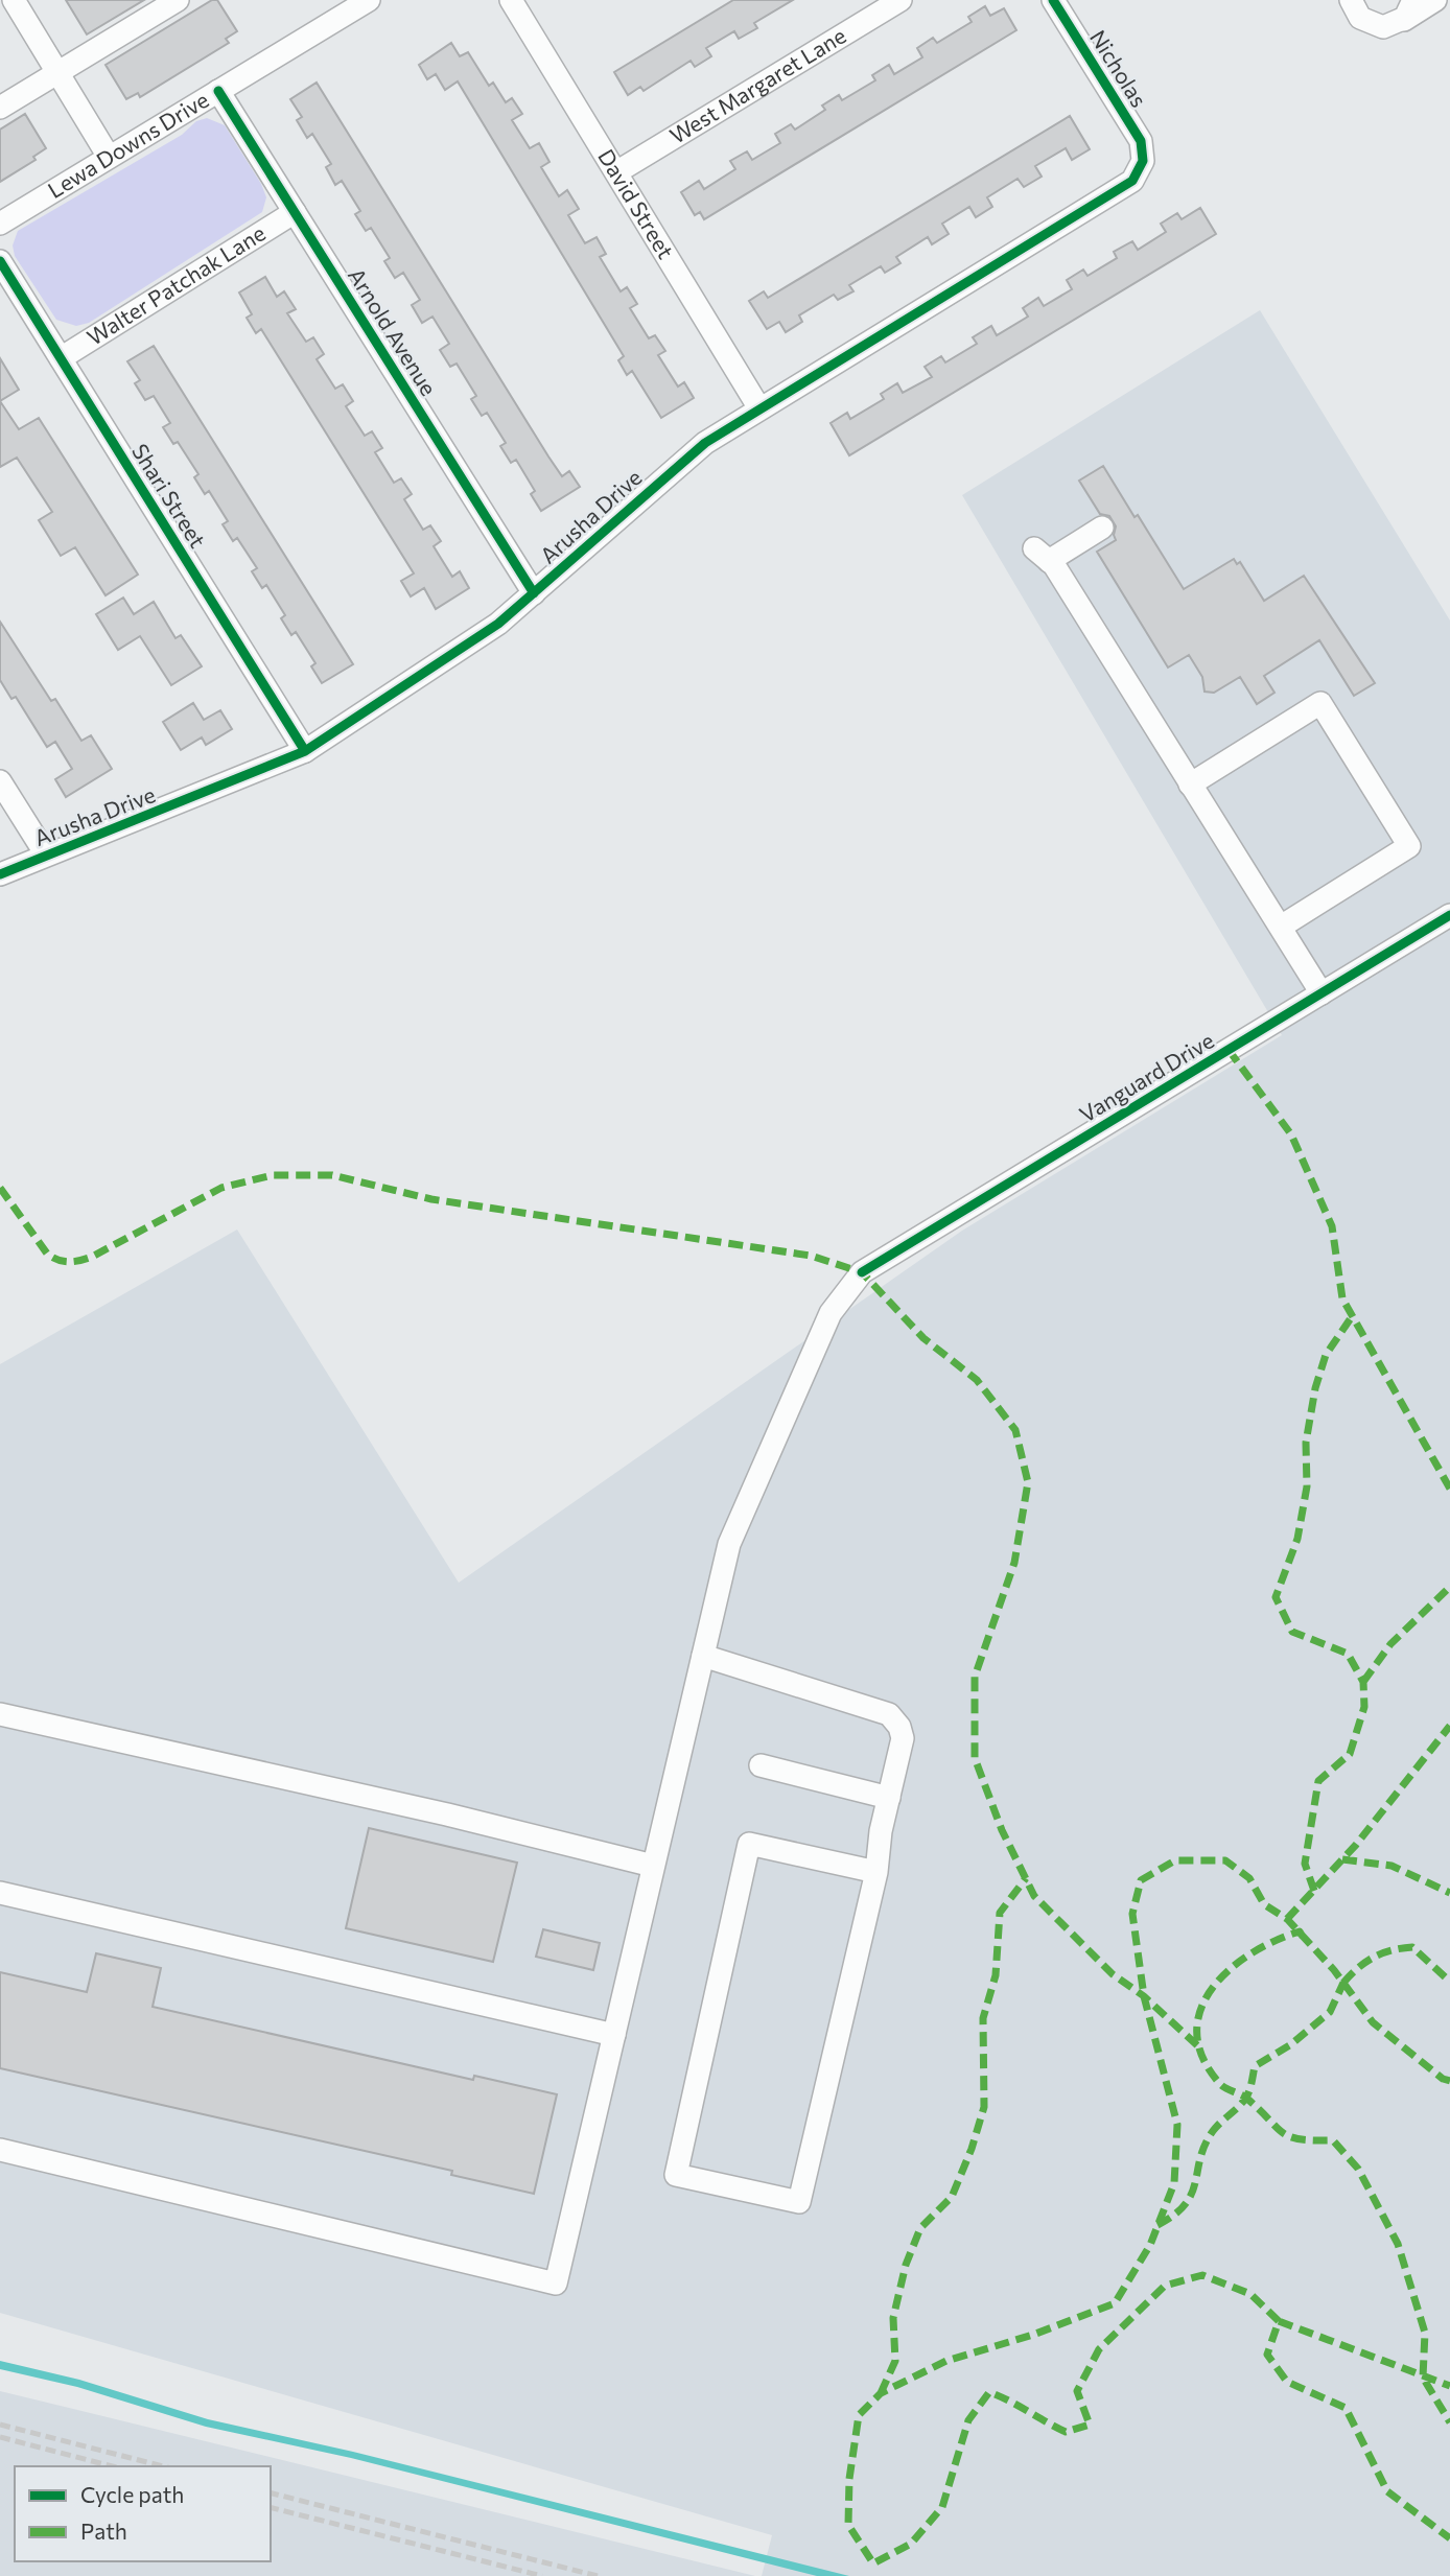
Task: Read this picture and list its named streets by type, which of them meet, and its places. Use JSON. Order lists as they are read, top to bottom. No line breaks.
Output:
{"streets":{"street":["Nicholas","West Margaret Lane","Lewa Downs Drive","David Street","Walter Patchak Lane","Arnold Avenue","Shari Street","Arusha Drive","Vanguard Drive"]},"crossings":[["Nicholas","Arusha Drive"],["West Margaret Lane","David Street"],["Lewa Downs Drive","Arnold Avenue"],["David Street","Arusha Drive"],["Walter Patchak Lane","Arnold Avenue"],["Walter Patchak Lane","Shari Street"],["Arnold Avenue","Arusha Drive"],["Shari Street","Arusha Drive"]],"legend":["Cycle path","Path"]}
